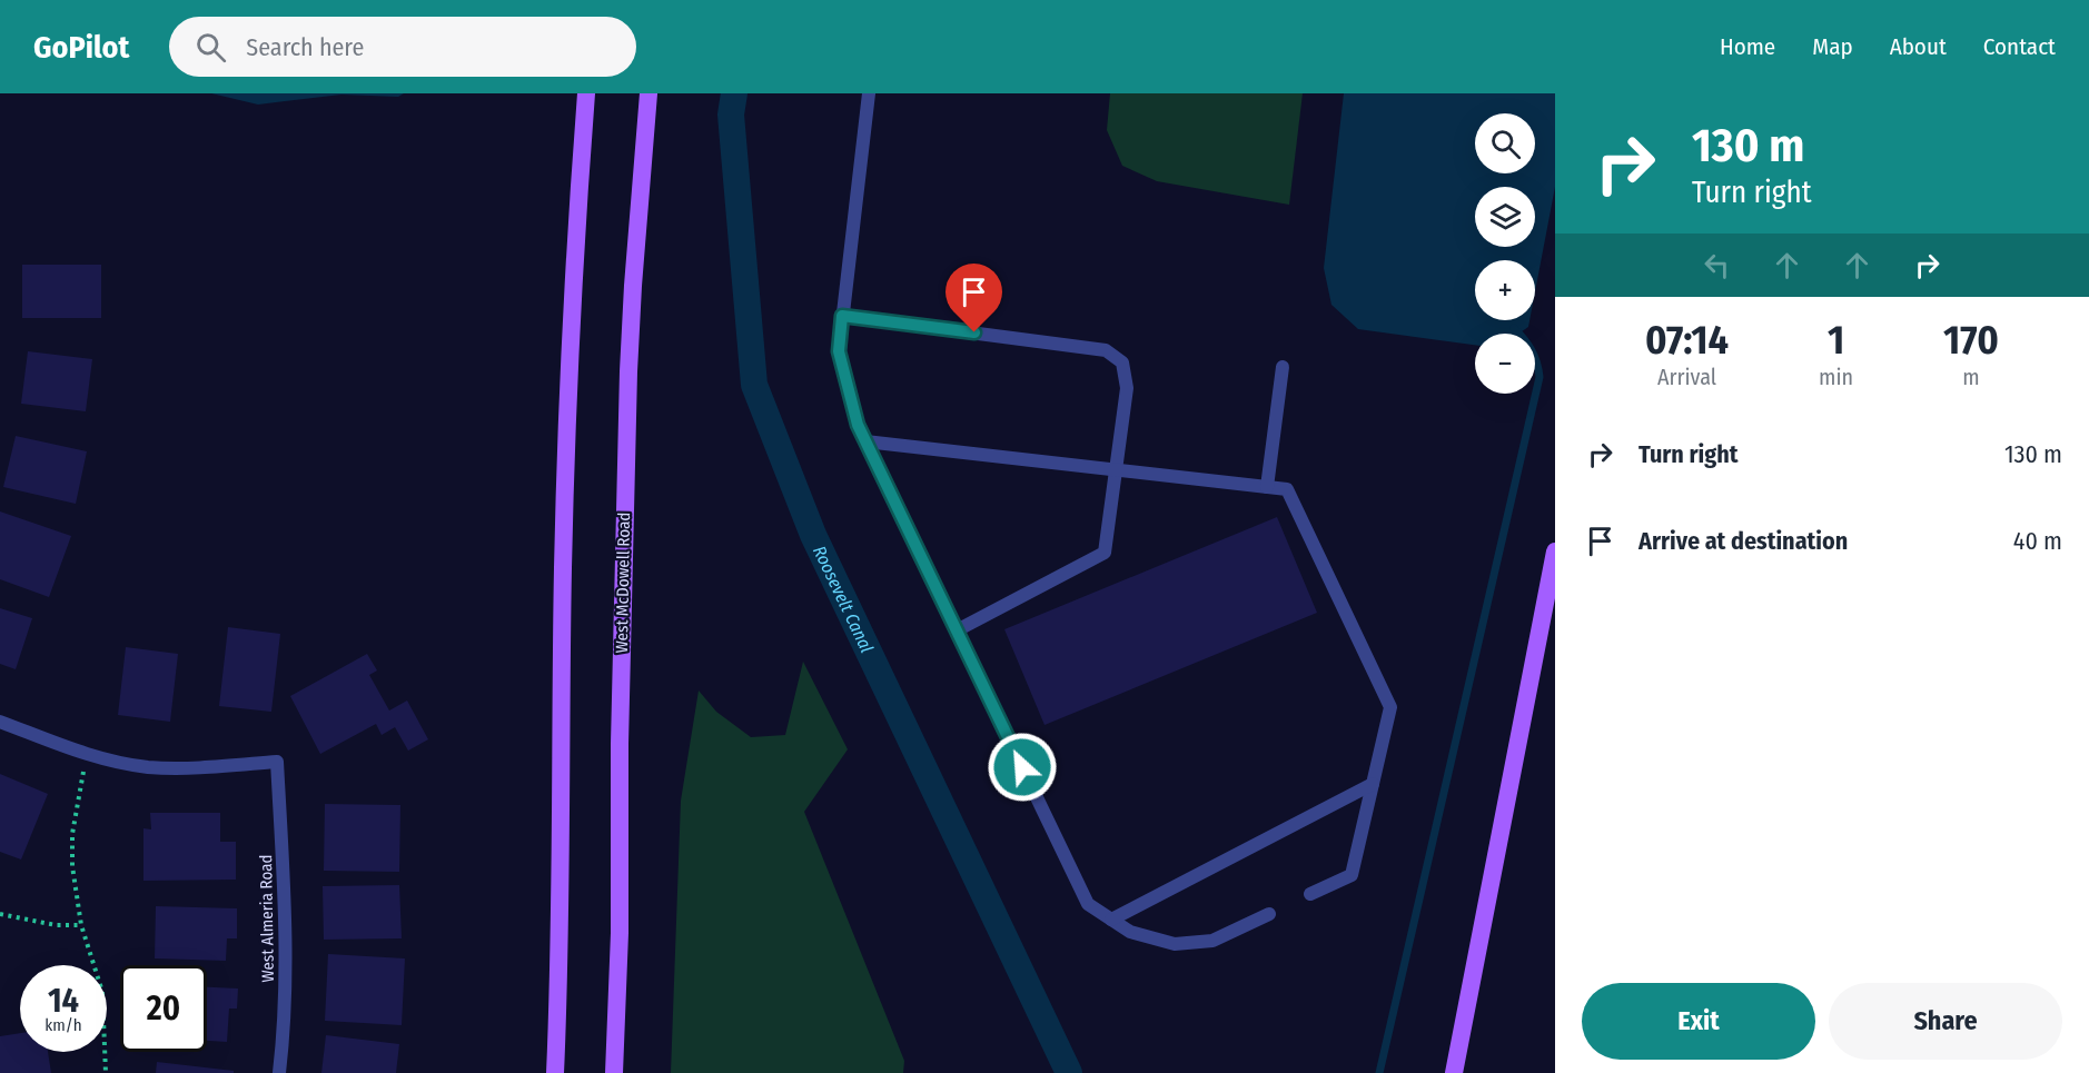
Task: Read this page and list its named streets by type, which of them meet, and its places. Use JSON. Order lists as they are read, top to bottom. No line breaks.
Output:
{"streets":{"main road":["West McDowell Road"],"street":["West Almeria Road"]},"water":["Roosevelt Canal"],"page":{"header":"GoPilot","search":"Search here","nav":["Home","Map","About","Contact"],"turn":["130 m","Turn right"],"map_buttons":["+","−"],"eta":["07:14","Arrival","1","min","170","m"],"list":[{"name":"Turn right","value":"130 m"},{"name":"Arrive at destination","value":"40 m"}],"speed":"14 km/h","limit":"20","buttons":["Exit","Share"]}}
